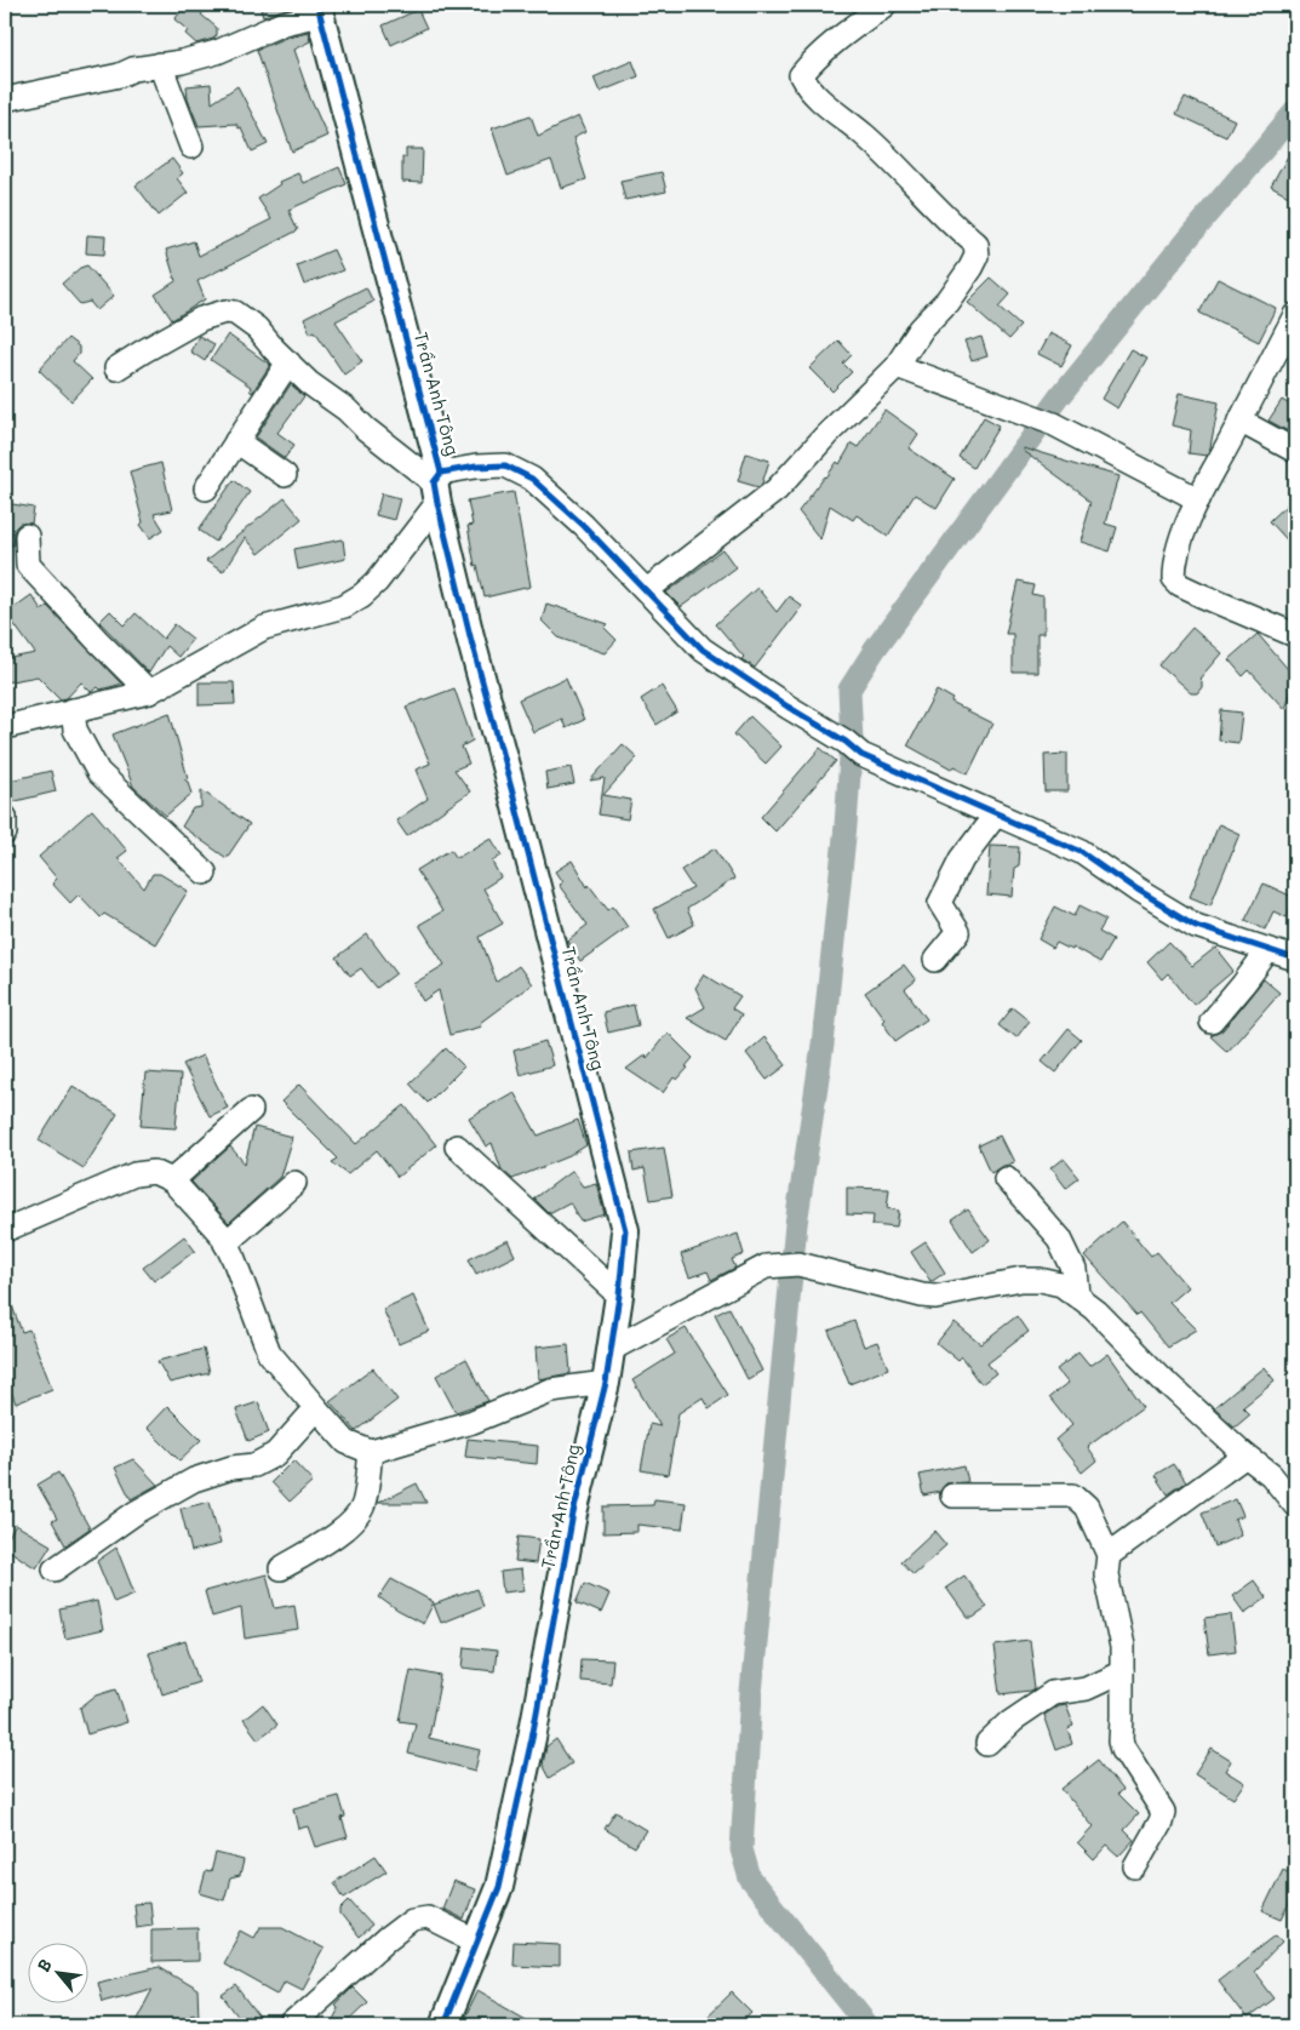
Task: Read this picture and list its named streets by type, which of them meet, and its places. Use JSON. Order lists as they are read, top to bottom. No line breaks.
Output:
{"streets":{"street":["Trần Anh Tông"]},"north":"top left"}
